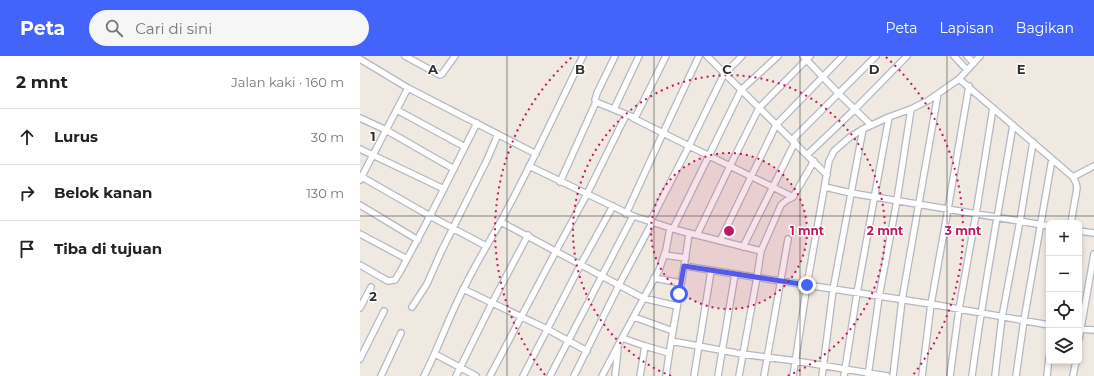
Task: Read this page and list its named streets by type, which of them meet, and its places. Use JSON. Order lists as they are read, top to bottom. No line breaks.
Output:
{"page":{"header":"Peta","search":"Cari di sini","nav":["Peta","Lapisan","Bagikan"],"heading":["2 mnt","Jalan kaki · 160 m"],"list":[["Lurus","30 m"],["Belok kanan","130 m"],"Tiba di tujuan"],"map_buttons":["+","−"]},"grid":{"columns":["A","B","C","D","E"],"rows":["1","2"]},"rings":["1 mnt","2 mnt","3 mnt"]}
